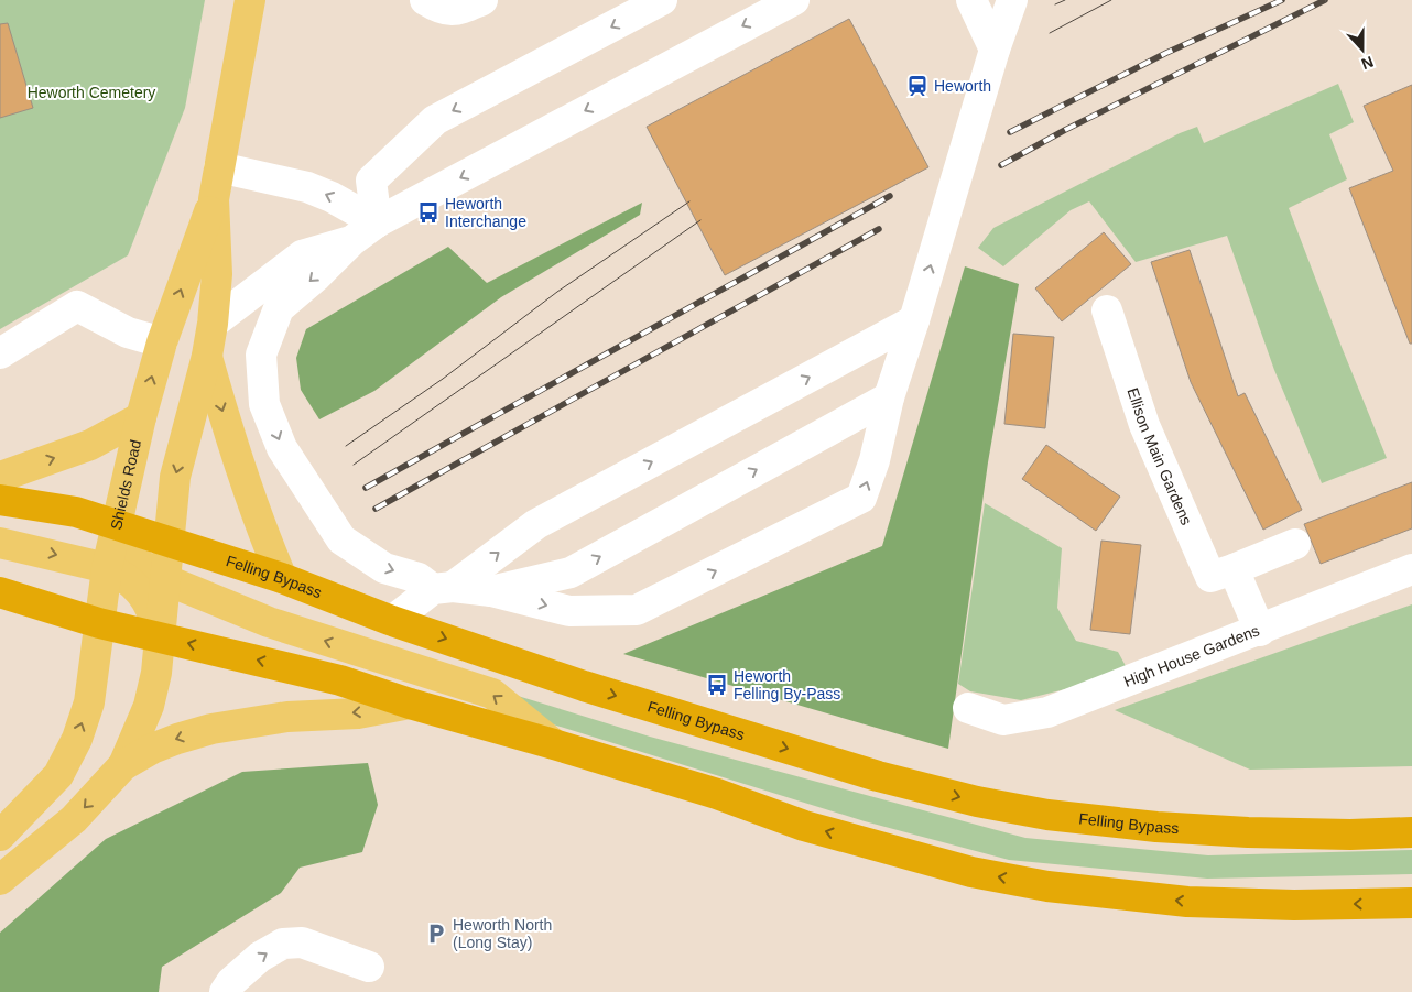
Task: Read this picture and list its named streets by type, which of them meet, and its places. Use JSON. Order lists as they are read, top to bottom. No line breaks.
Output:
{"streets":{"highway":["Felling Bypass"],"main road":["Shields Road"],"street":["Ellison Main Gardens","High House Gardens"]},"crossings":[["Shields Road","Felling Bypass"]],"parks":["Heworth Cemetery"],"places":{"station":["Heworth"],"bus stop":["Heworth Interchange","Heworth Felling By-Pass"],"parking":["Heworth North (Long Stay)"]},"north":"bottom"}
